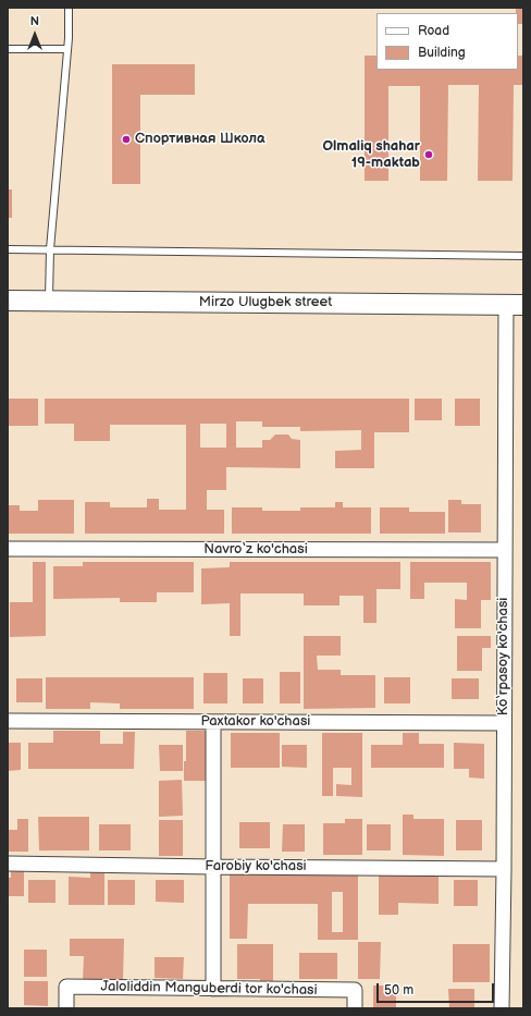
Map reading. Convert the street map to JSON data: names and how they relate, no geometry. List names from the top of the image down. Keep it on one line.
{"streets":{"main road":["Mirzo Ulugbek street"],"street":["Navro‘z ko'chasi","Ko‘rpasoy ko'chasi","Paxtakor ko'chasi","Farobiy ko'chasi","Jaloliddin Manguberdi tor ko'chasi"]},"crossings":[["Mirzo Ulugbek street","Ko‘rpasoy ko'chasi"],["Navro‘z ko'chasi","Ko‘rpasoy ko'chasi"],["Ko‘rpasoy ko'chasi","Paxtakor ko'chasi"],["Ko‘rpasoy ko'chasi","Farobiy ko'chasi"]],"places":["Спортивная Школа","Olmaliq shahar 19-maktab"],"legend":["Road","Building"],"scale_bar":"50 m","north":"top"}
